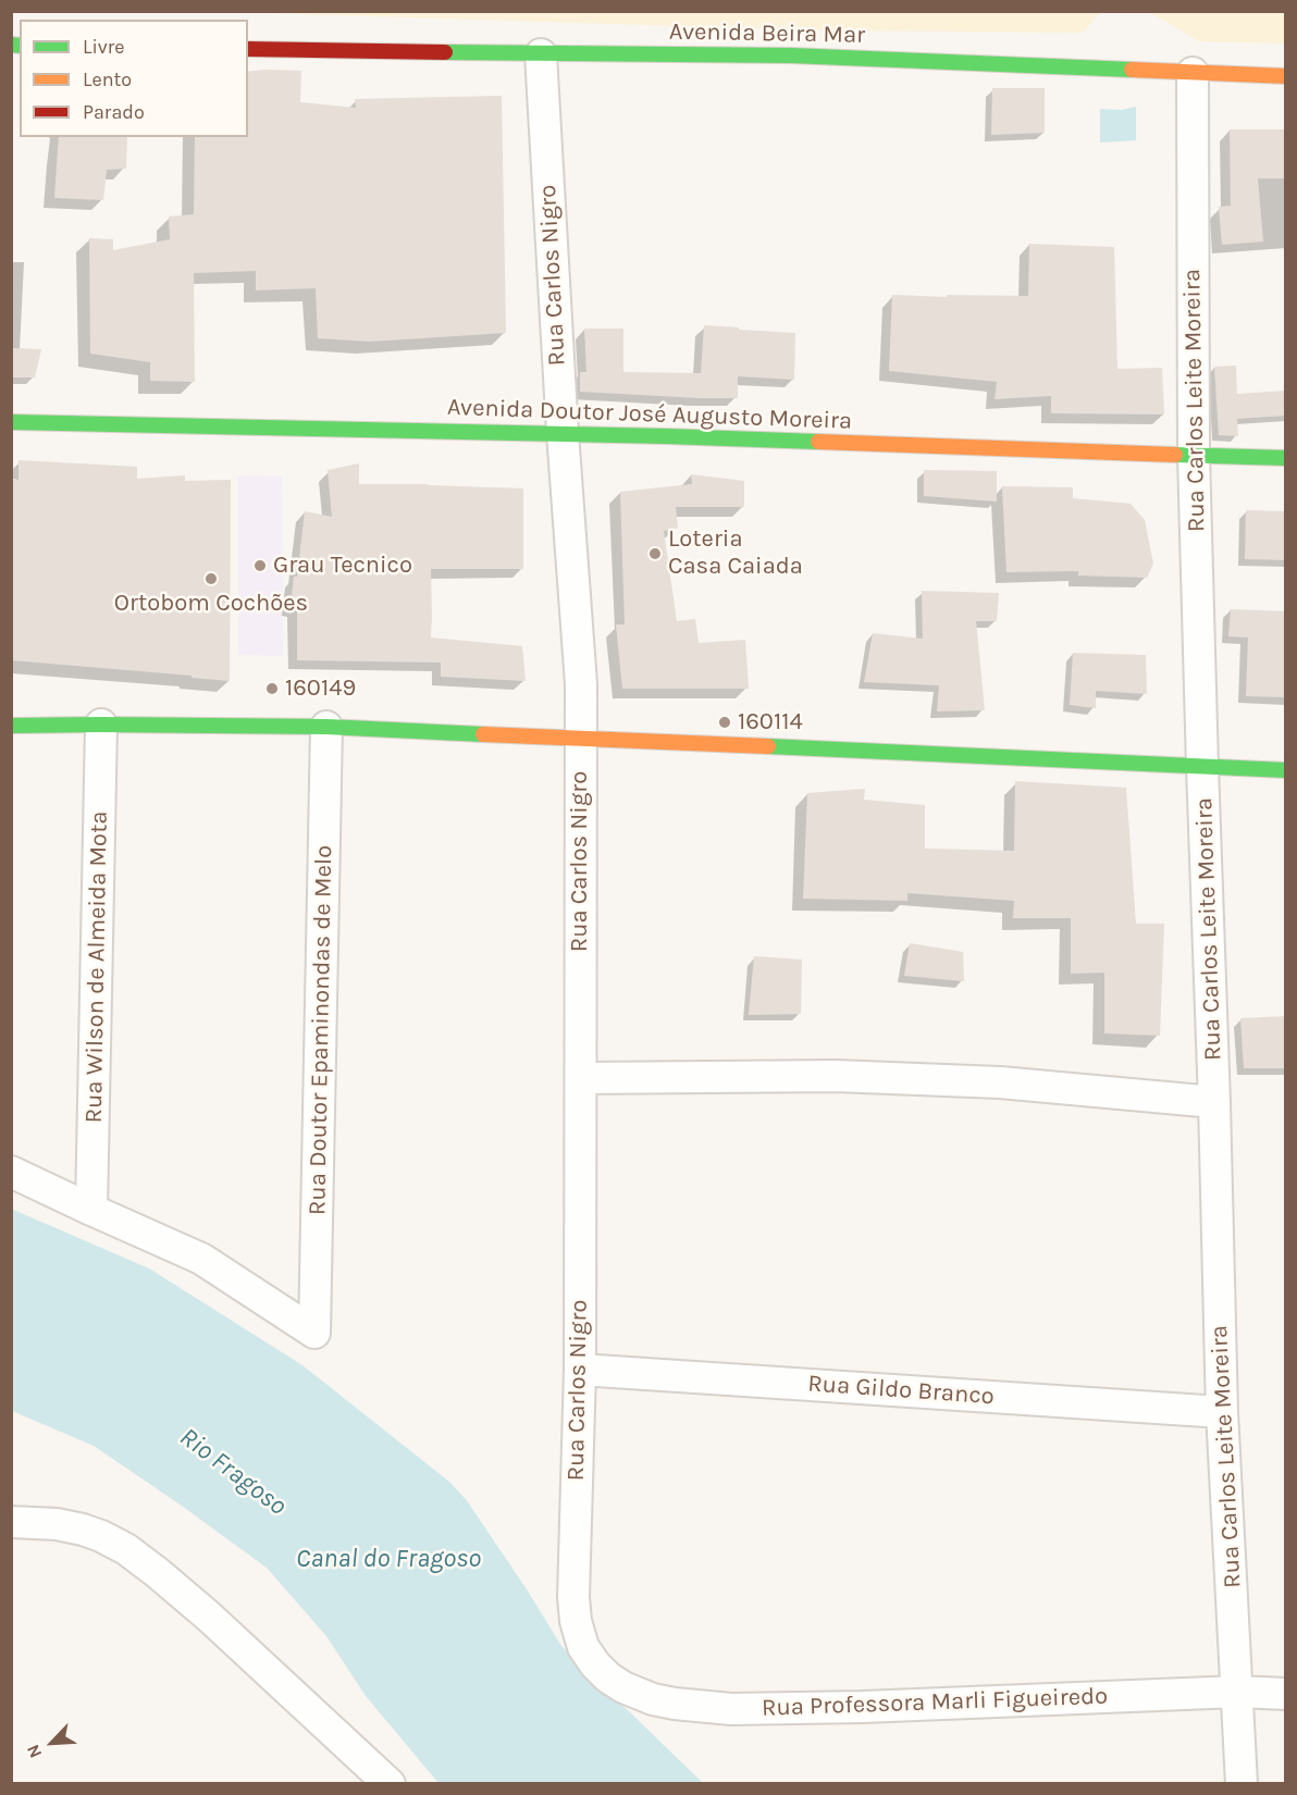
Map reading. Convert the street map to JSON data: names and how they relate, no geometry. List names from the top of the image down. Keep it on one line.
{"streets":{"main road":["Avenida Beira Mar","Avenida Doutor José Augusto Moreira"],"street":["Rua Carlos Nigro","Rua Carlos Leite Moreira","Rua Wilson de Almeida Mota","Rua Doutor Epaminondas de Melo","Rua Gildo Branco","Rua Professora Marli Figueiredo"]},"crossings":[["Avenida Beira Mar","Rua Carlos Nigro"],["Avenida Beira Mar","Rua Carlos Leite Moreira"],["Rua Carlos Nigro","Avenida Doutor José Augusto Moreira"],["Rua Carlos Nigro","Rua Gildo Branco"],["Rua Carlos Nigro","Rua Professora Marli Figueiredo"],["Rua Carlos Leite Moreira","Avenida Doutor José Augusto Moreira"],["Rua Carlos Leite Moreira","Rua Gildo Branco"],["Rua Carlos Leite Moreira","Rua Professora Marli Figueiredo"],["Rua Wilson de Almeida Mota","Rua Doutor Epaminondas de Melo"]],"water":["Rio Fragoso","Canal do Fragoso"],"places":["Loteria Casa Caiada","Grau Tecnico","Ortobom Cochões","160149","160114"],"legend":["Livre","Lento","Parado"],"north":"bottom left"}
